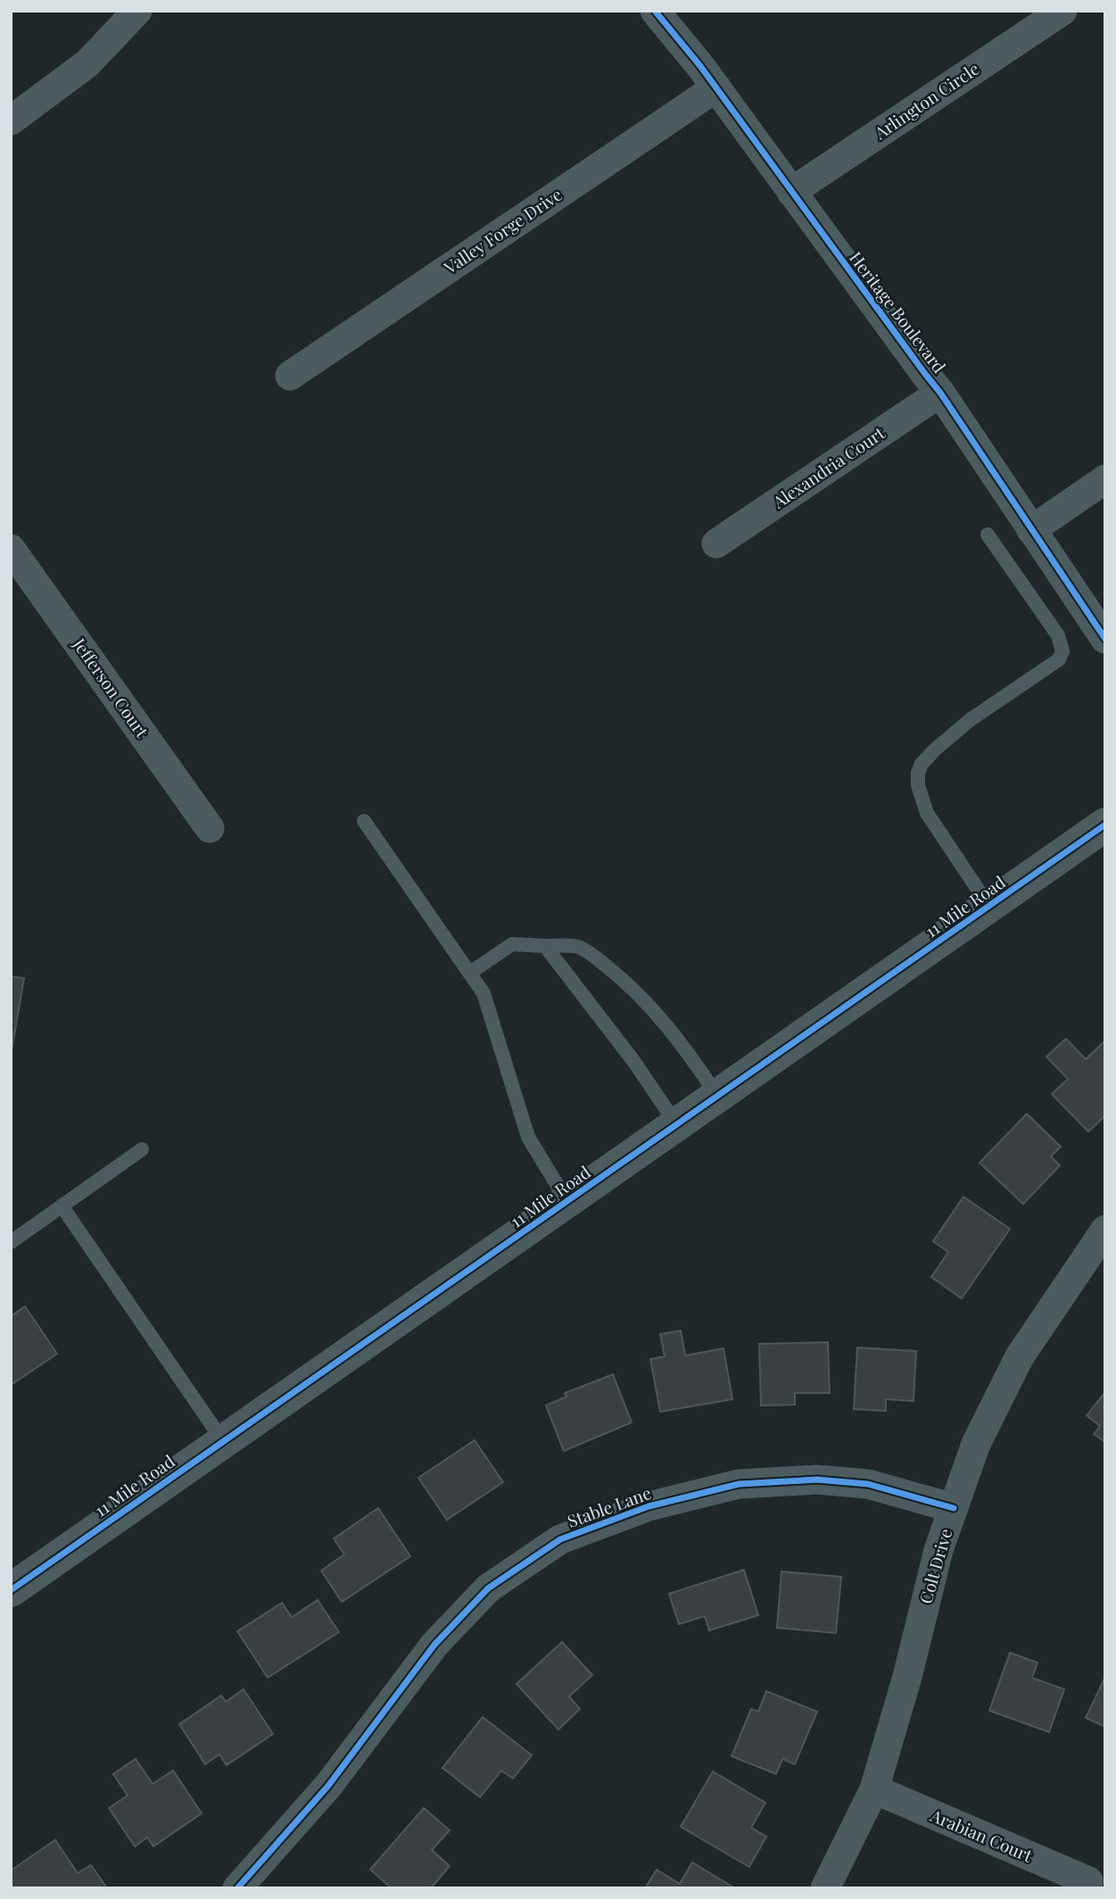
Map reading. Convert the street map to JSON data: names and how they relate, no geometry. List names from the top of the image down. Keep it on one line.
{"streets":{"street":["Arlington Circle","Valley Forge Drive","Heritage Boulevard","Alexandria Court","Jefferson Court","11 Mile Road","Stable Lane","Colt Drive","Arabian Court"]},"crossings":[["Arlington Circle","Heritage Boulevard"],["Valley Forge Drive","Heritage Boulevard"],["Heritage Boulevard","Alexandria Court"],["Stable Lane","Colt Drive"],["Colt Drive","Arabian Court"]]}
